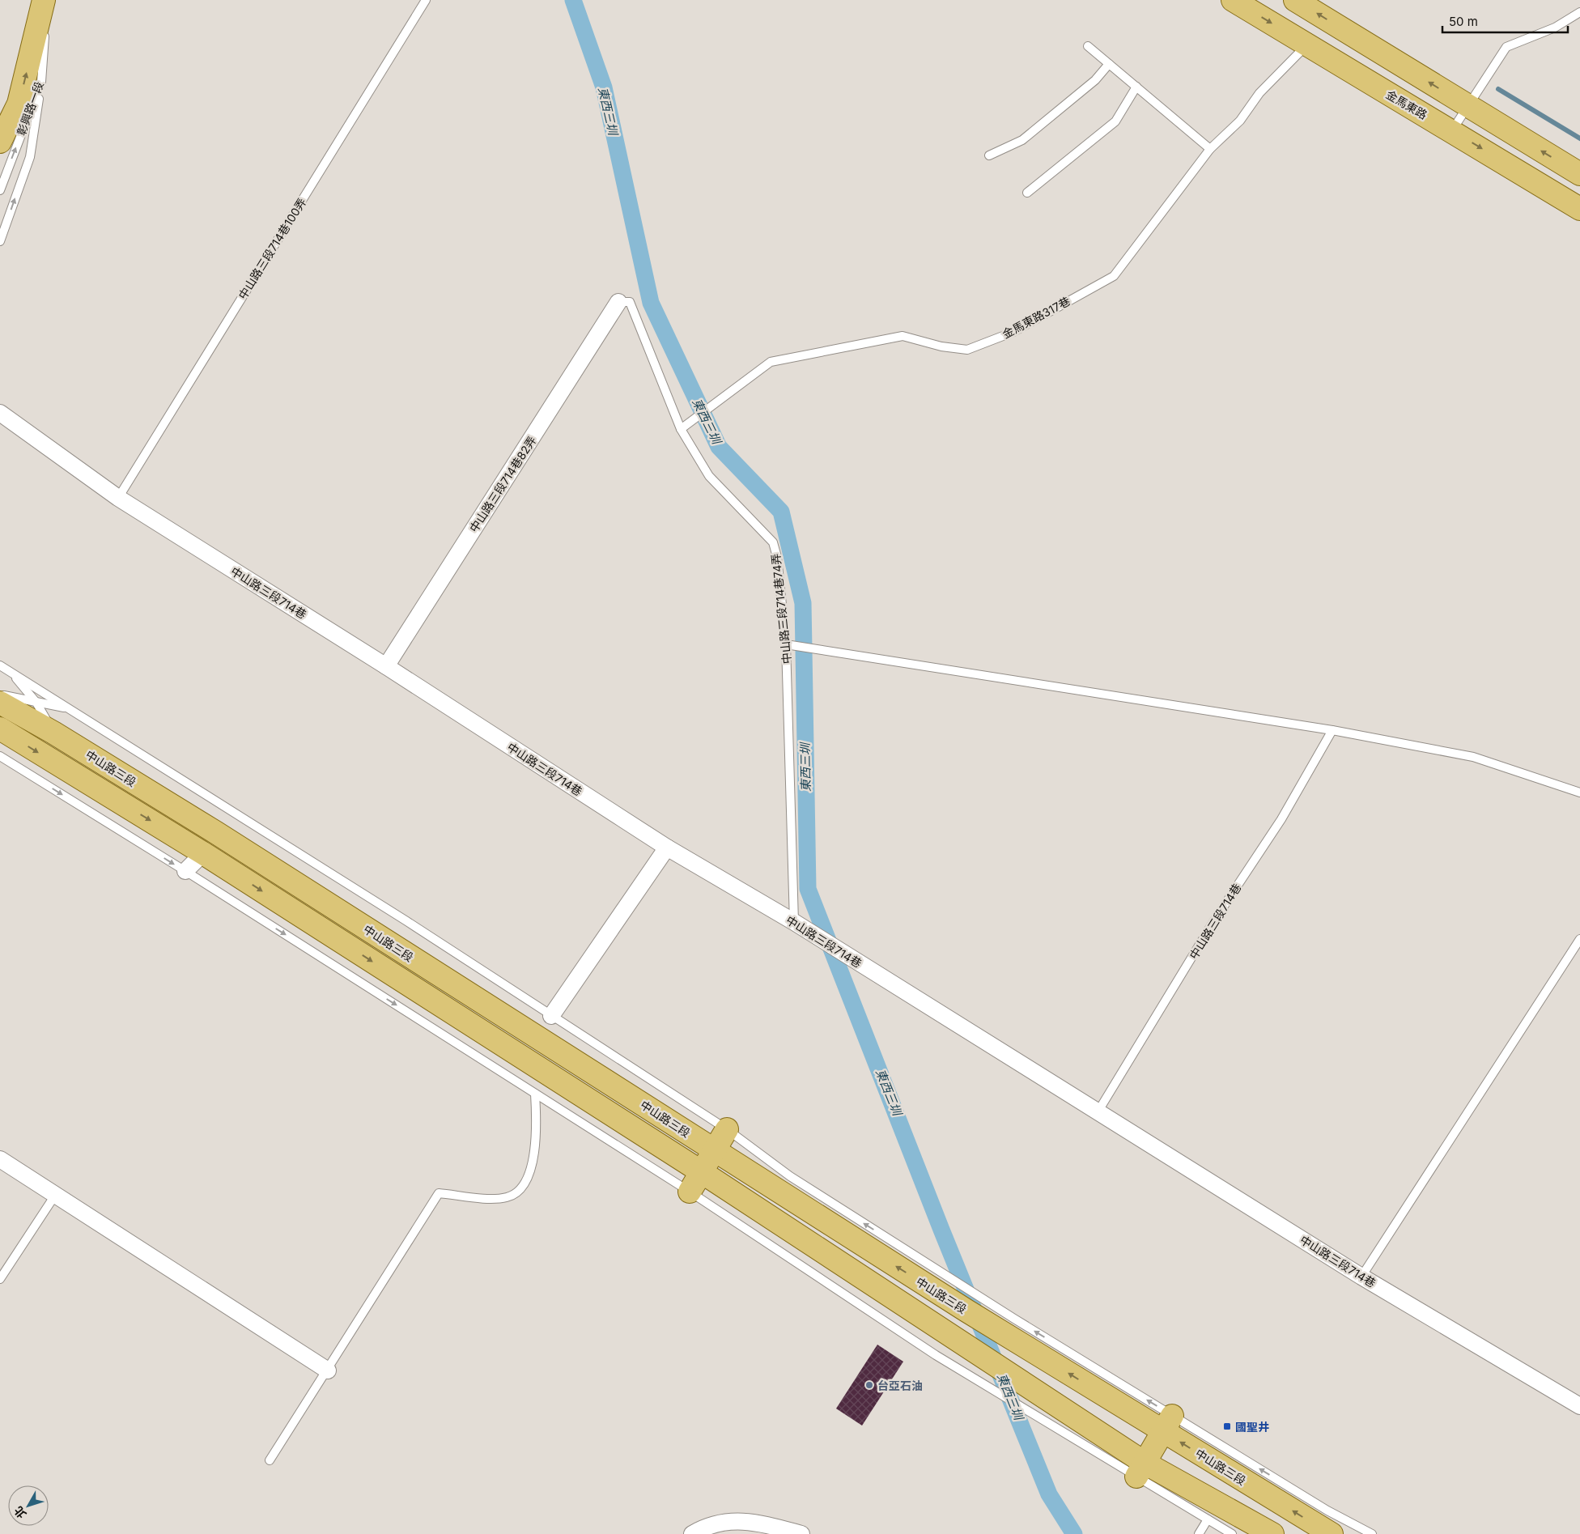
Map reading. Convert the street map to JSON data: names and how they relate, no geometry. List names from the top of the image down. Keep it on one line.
{"streets":{"main road":["金馬東路","彰興路一段","中山路三段"],"street":["中山路三段714巷82弄","中山路三段714巷"],"lane":["中山路三段714巷100弄","金馬東路317巷","中山路三段714巷74弄"]},"crossings":[["金馬東路","金馬東路317巷"],["中山路三段714巷100弄","中山路三段714巷"],["金馬東路317巷","中山路三段714巷74弄"],["中山路三段714巷82弄","中山路三段714巷"],["中山路三段714巷82弄","中山路三段714巷74弄"],["中山路三段714巷","中山路三段714巷74弄"]],"water":["東西三圳"],"places":{"other":["台亞石油"],"transit":["國聖井"]},"scale_bar":"50 m","north":"bottom left"}
